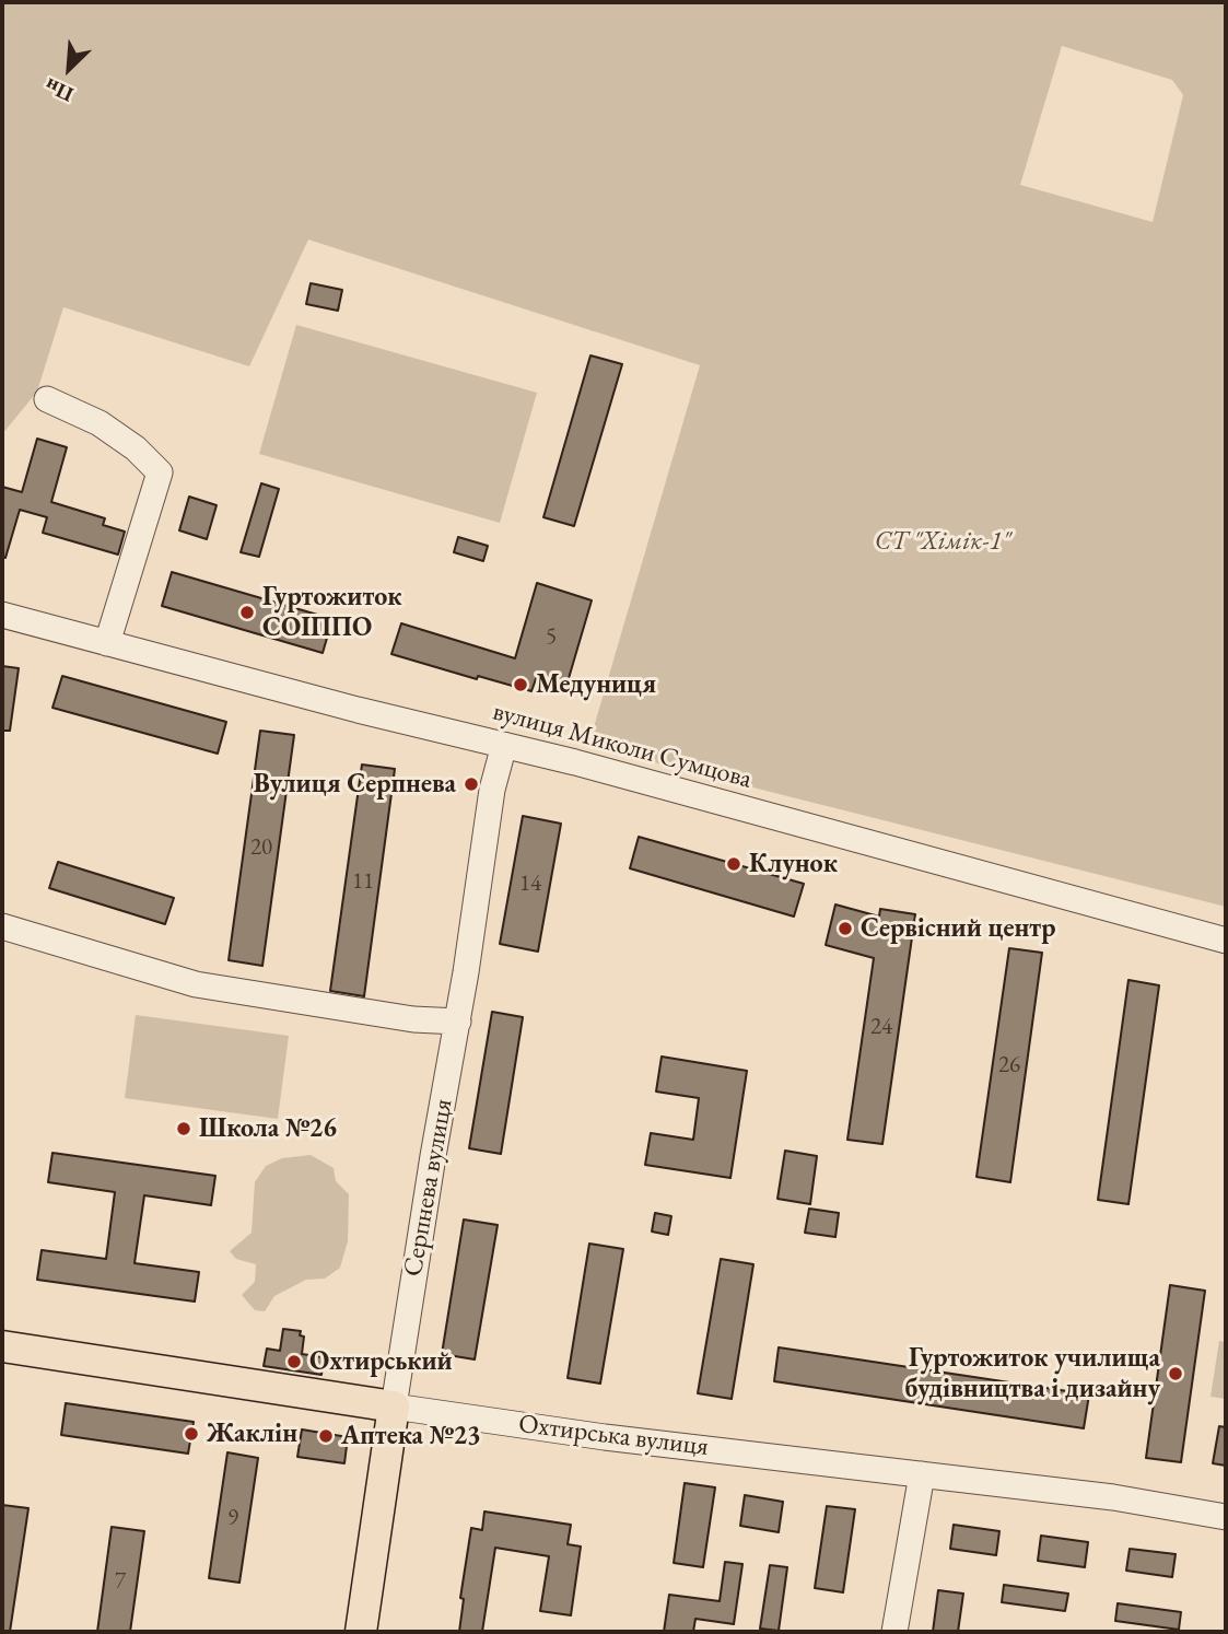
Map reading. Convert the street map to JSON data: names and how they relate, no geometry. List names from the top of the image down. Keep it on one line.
{"streets":{"main road":["Серпнева вулиця","Охтирська вулиця"],"street":["вулиця Миколи Сумцова"]},"crossings":[["вулиця Миколи Сумцова","Серпнева вулиця"],["Серпнева вулиця","Охтирська вулиця"]],"parks":["СТ \"Хімік-1\""],"places":["Гуртожиток СОІППО","Медуниця","Вулиця Серпнева","Клунок","Сервісний центр","Школа №26","Охтирський","Гуртожиток училища будівництва і дизайну","Жаклін","Аптека №23"],"house_numbers":["5","20","11","14","24","26","9","7"],"north":"bottom left"}
